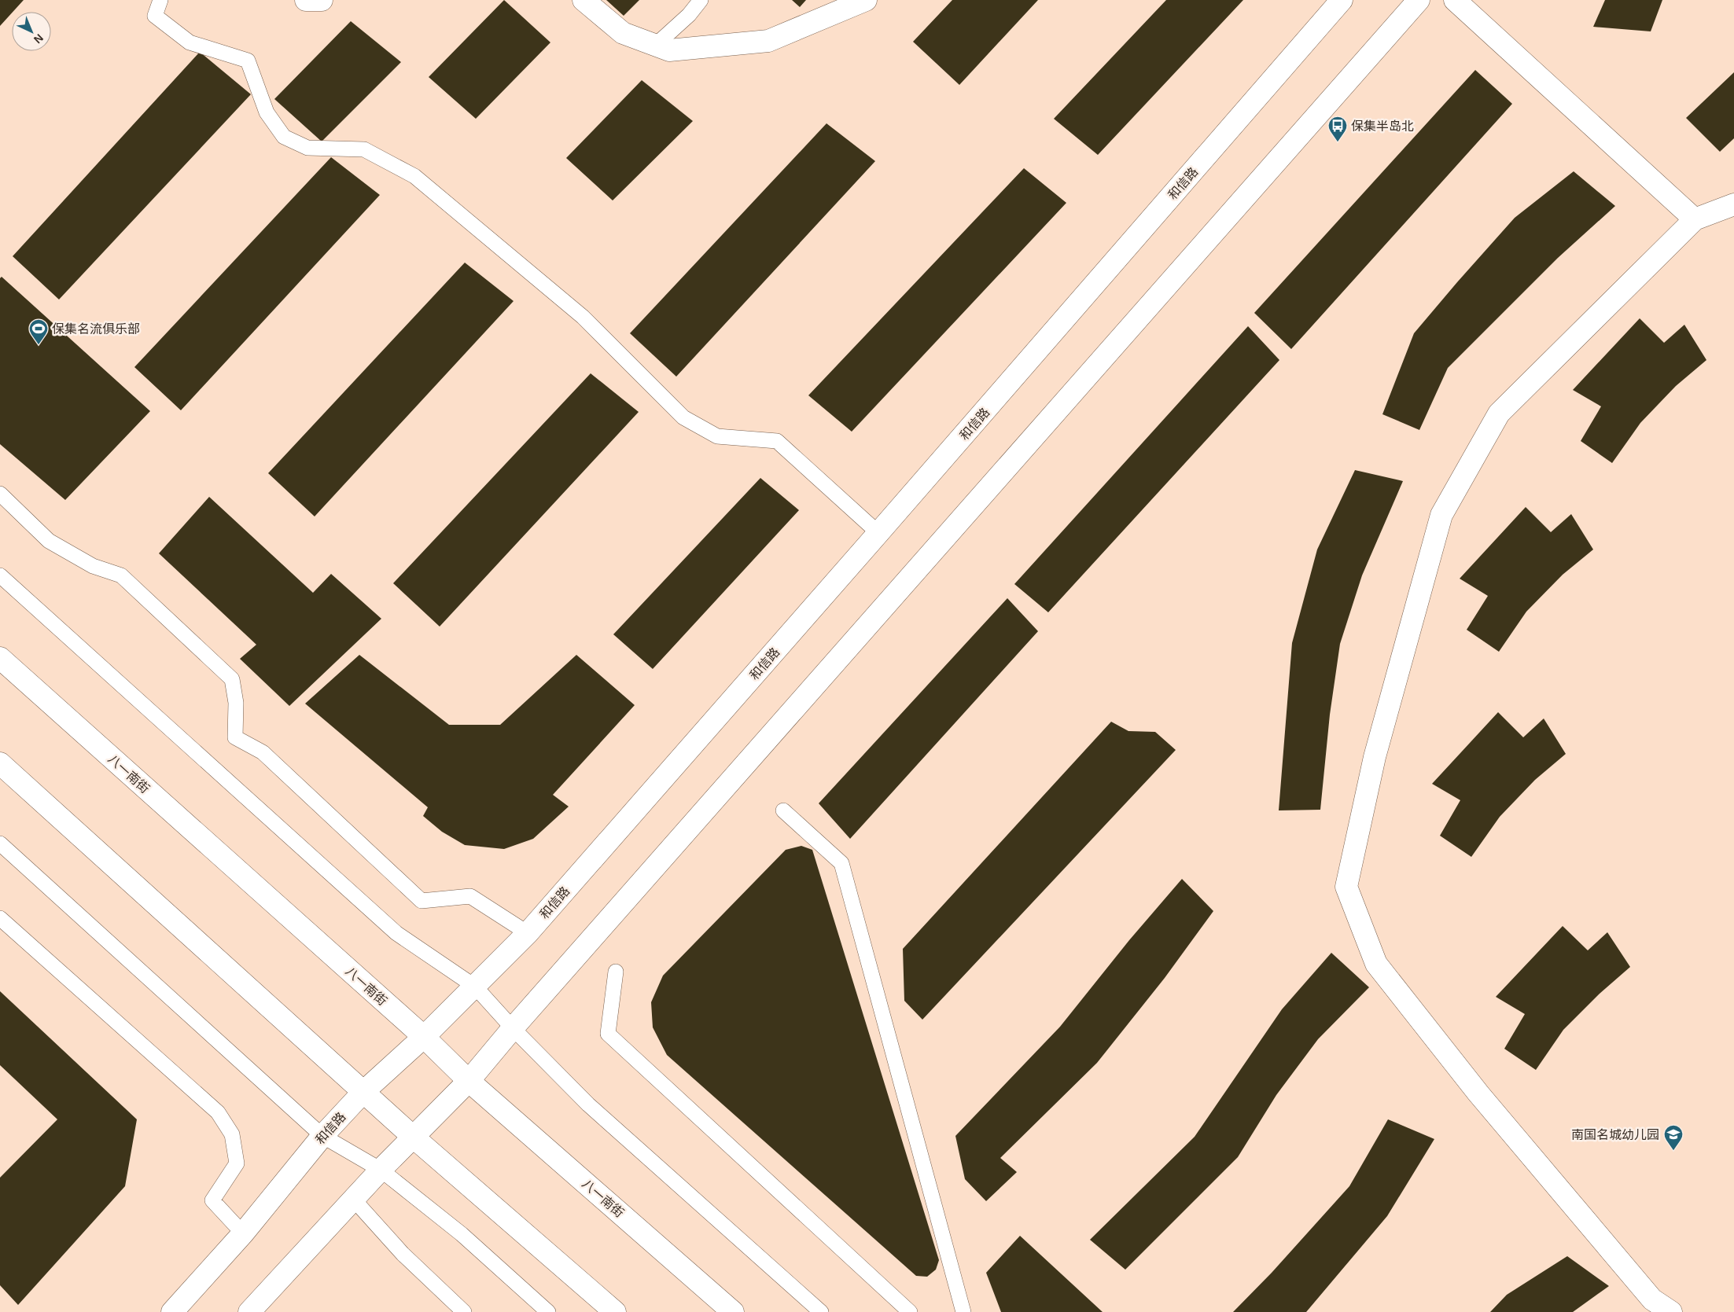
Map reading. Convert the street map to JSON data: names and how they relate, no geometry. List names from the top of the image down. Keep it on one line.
{"streets":{"street":["和信路","八一南街"]},"crossings":[["和信路","八一南街"]],"places":{"bus stop":["保集半岛北"],"sports":["保集名流俱乐部"],"school or university":["南国名城幼儿园"]},"north":"bottom right"}
